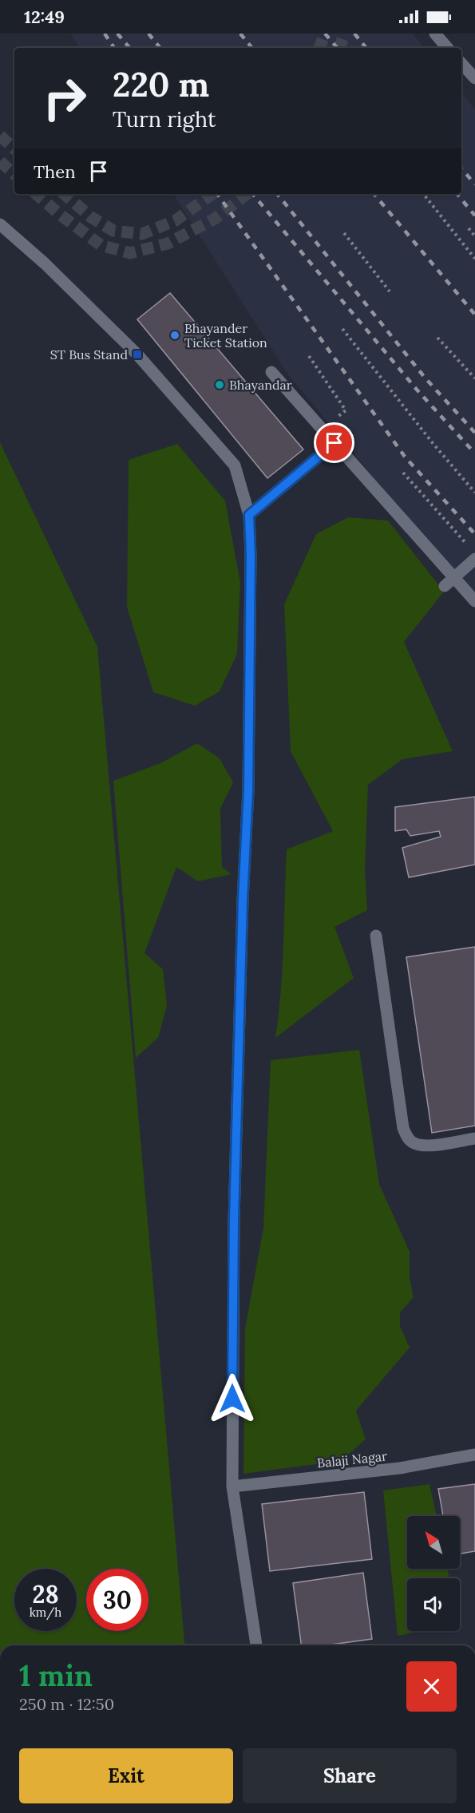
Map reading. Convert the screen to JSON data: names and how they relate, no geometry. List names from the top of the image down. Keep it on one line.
{"streets":{"street":["Balaji Nagar"]},"places":{"other":["Bhayander Ticket Station","Bhayandar"],"transit":["ST Bus Stand"]},"north":"top left","page":{"status":"12:49","turn":["220 m","Turn right"],"then":"Then","speed":"28 km/h","limit":"30","heading":["1 min","250 m · 12:50"],"buttons":["Exit","Share"]}}
